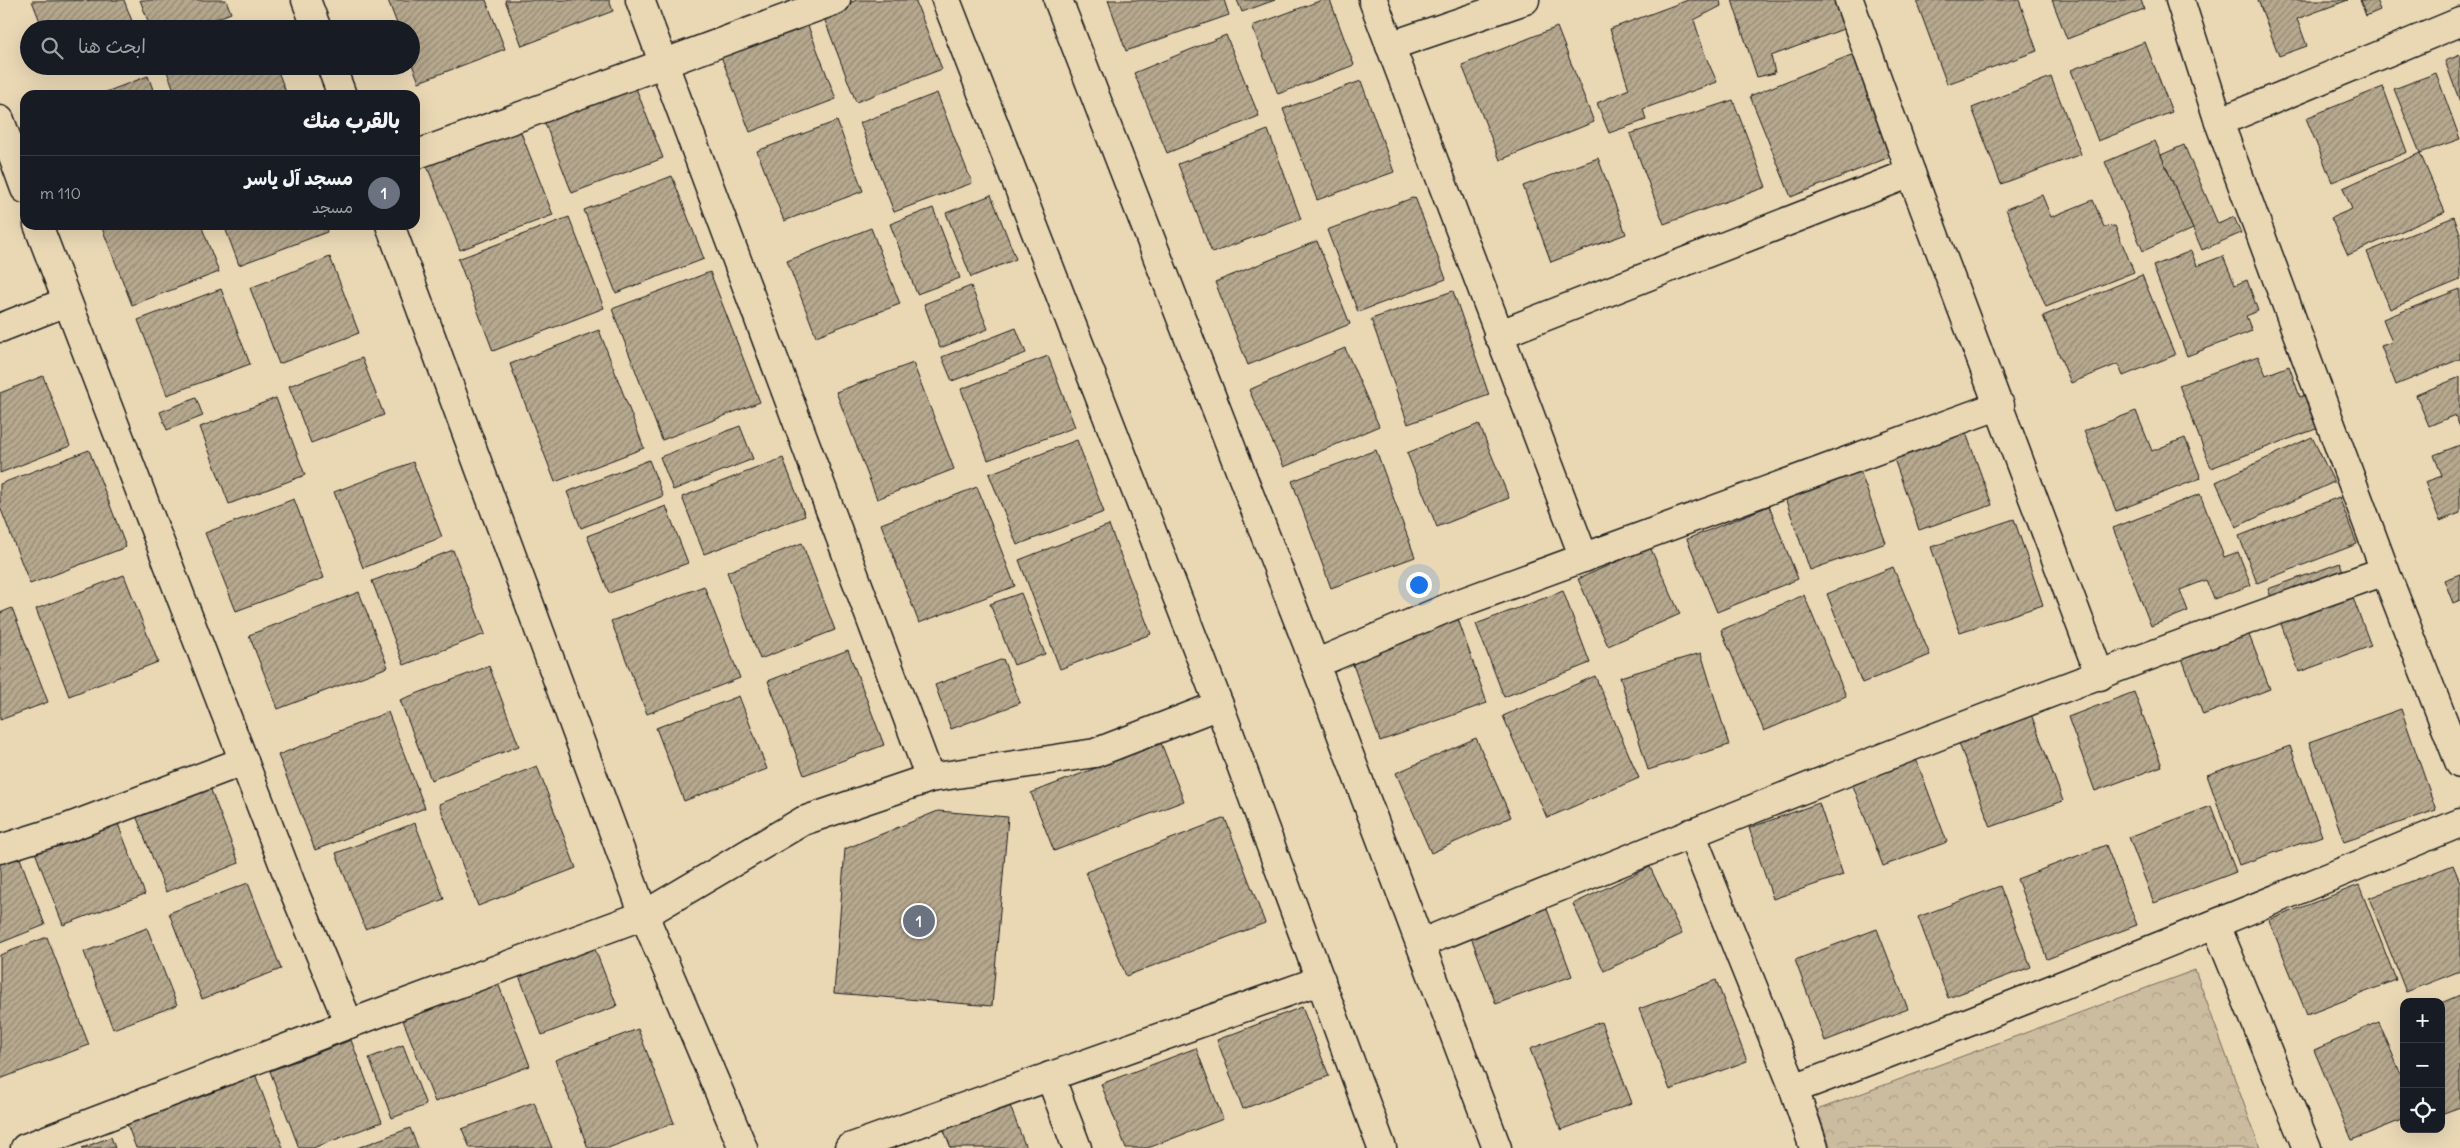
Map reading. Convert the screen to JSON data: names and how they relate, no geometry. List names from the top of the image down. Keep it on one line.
{"page":{"search":"ابحث هنا","heading":"بالقرب منك","list":[{"mark":"1","name":"مسجد آل ياسر","note":"مسجد","value":"110 m"}],"pins":"1","map_buttons":["+","−"]}}
